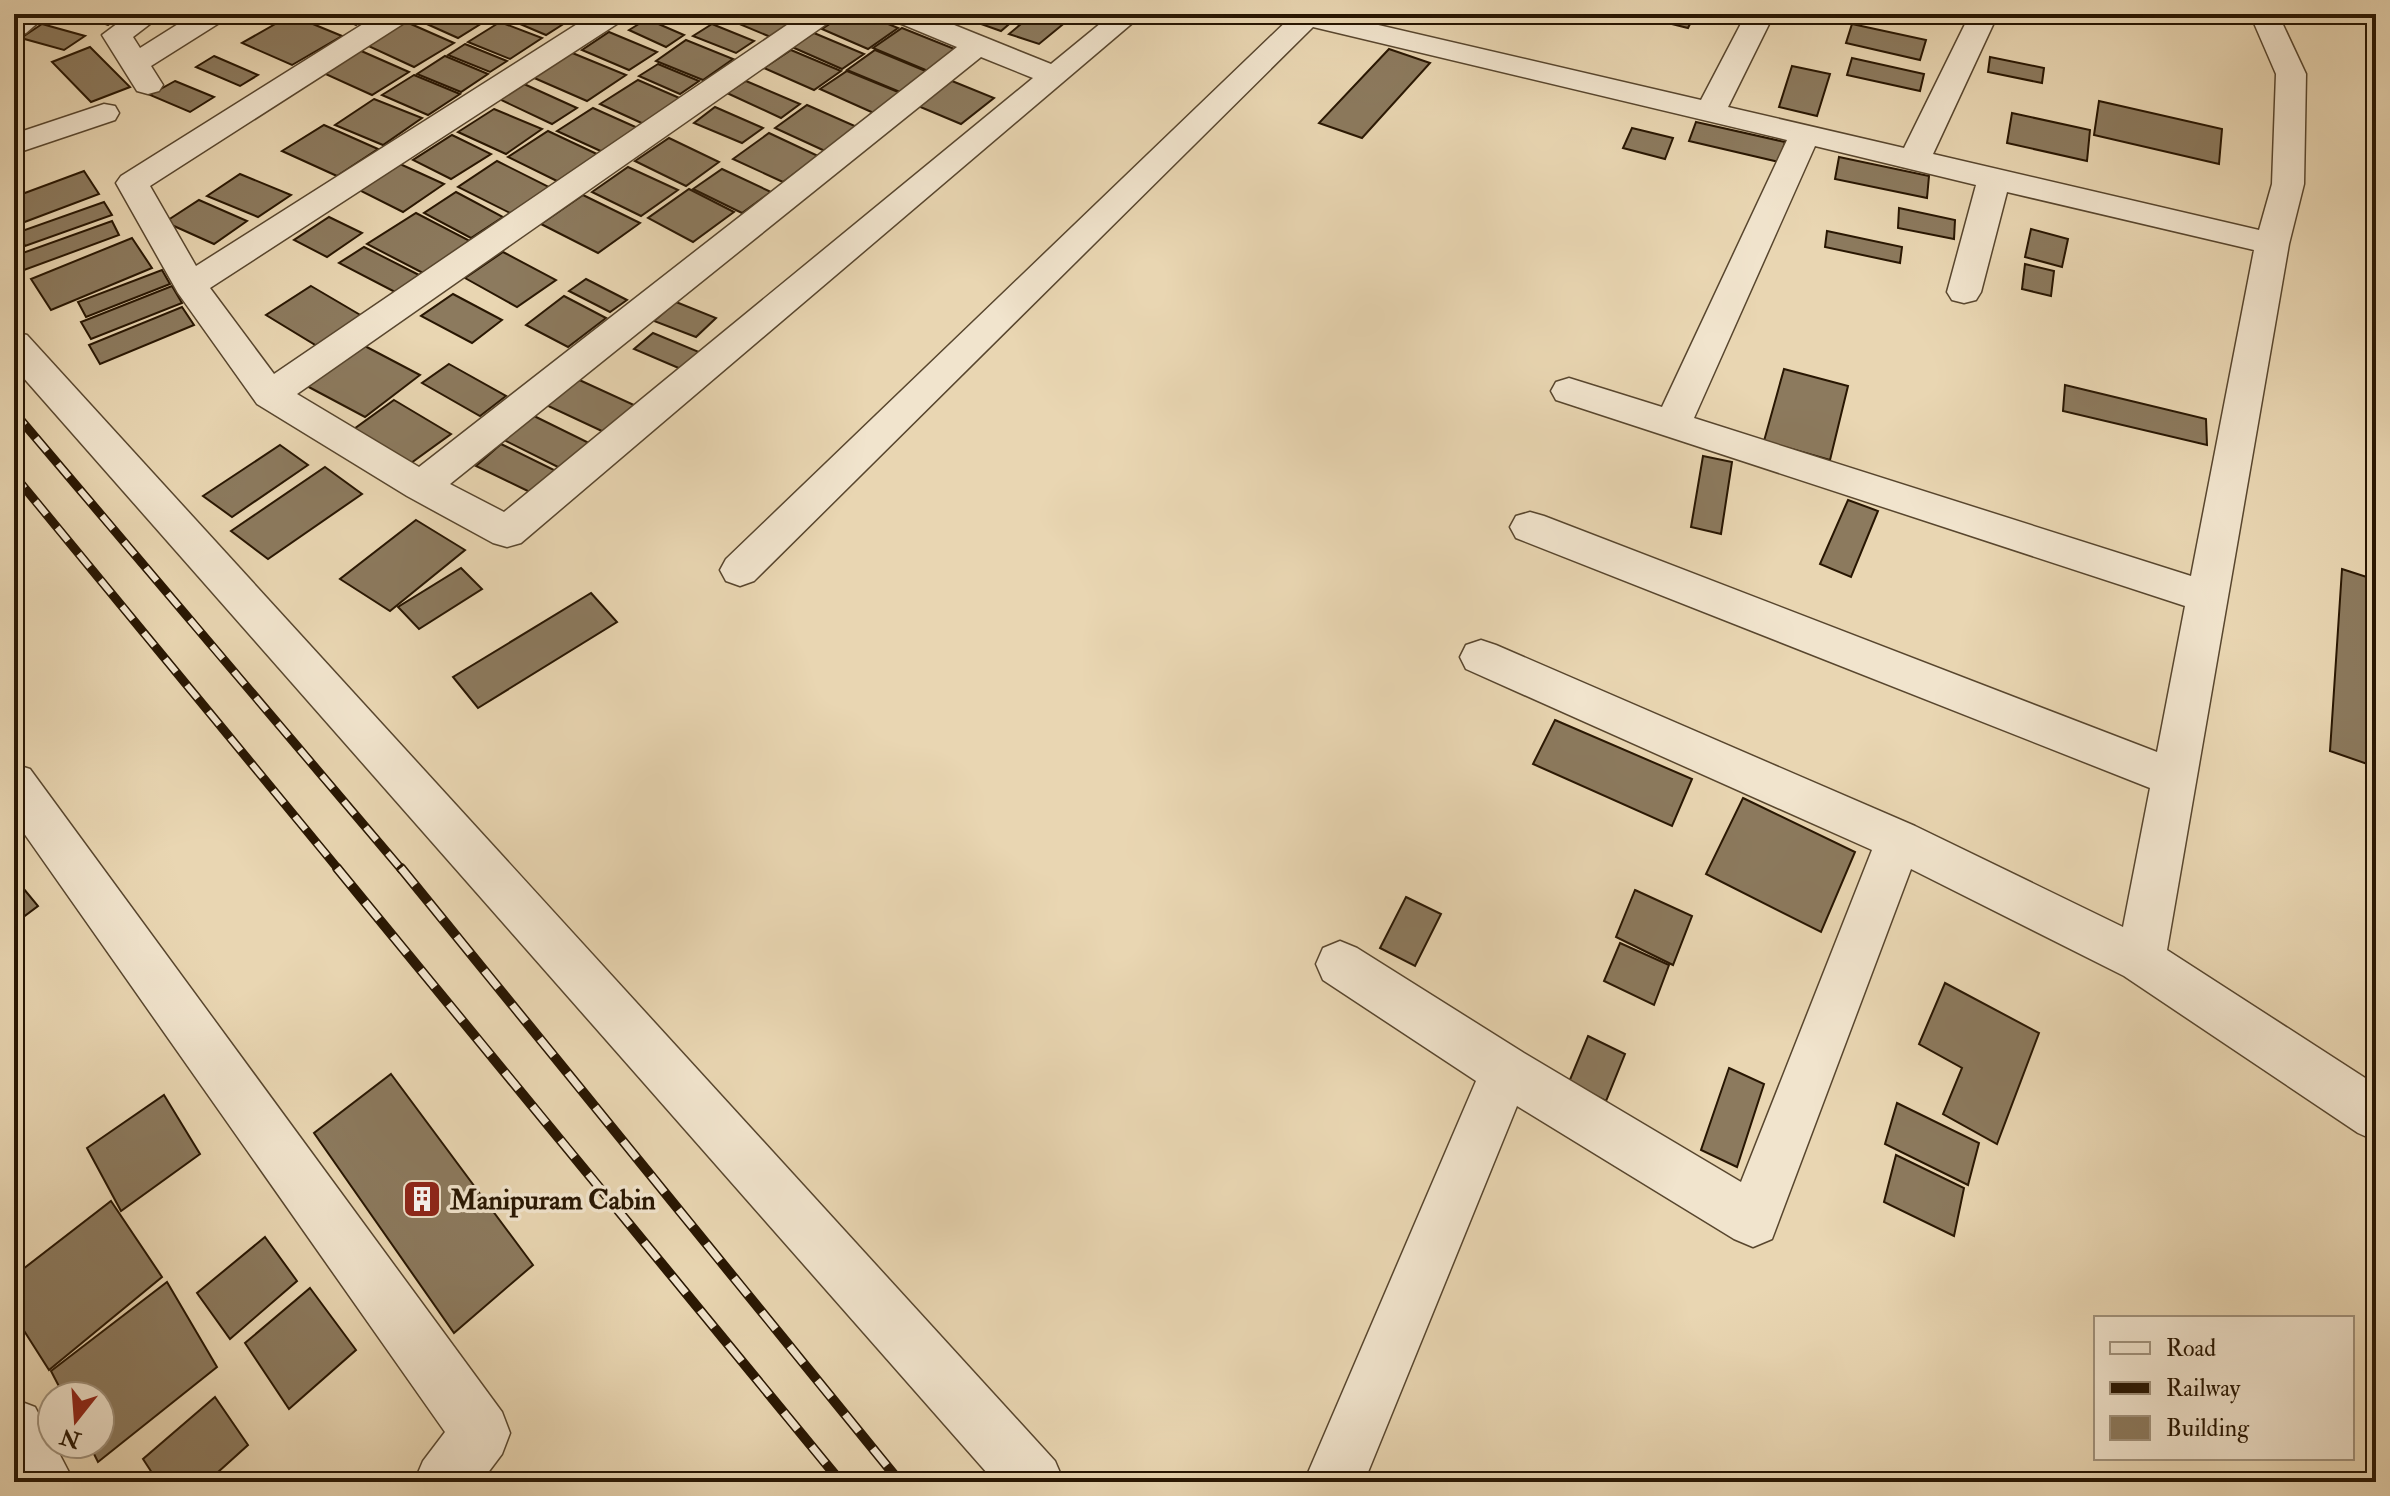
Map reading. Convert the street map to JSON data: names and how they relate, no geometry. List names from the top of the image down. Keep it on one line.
{"places":{"building":["Manipuram Cabin"]},"legend":["Road","Railway","Building"],"north":"bottom"}
